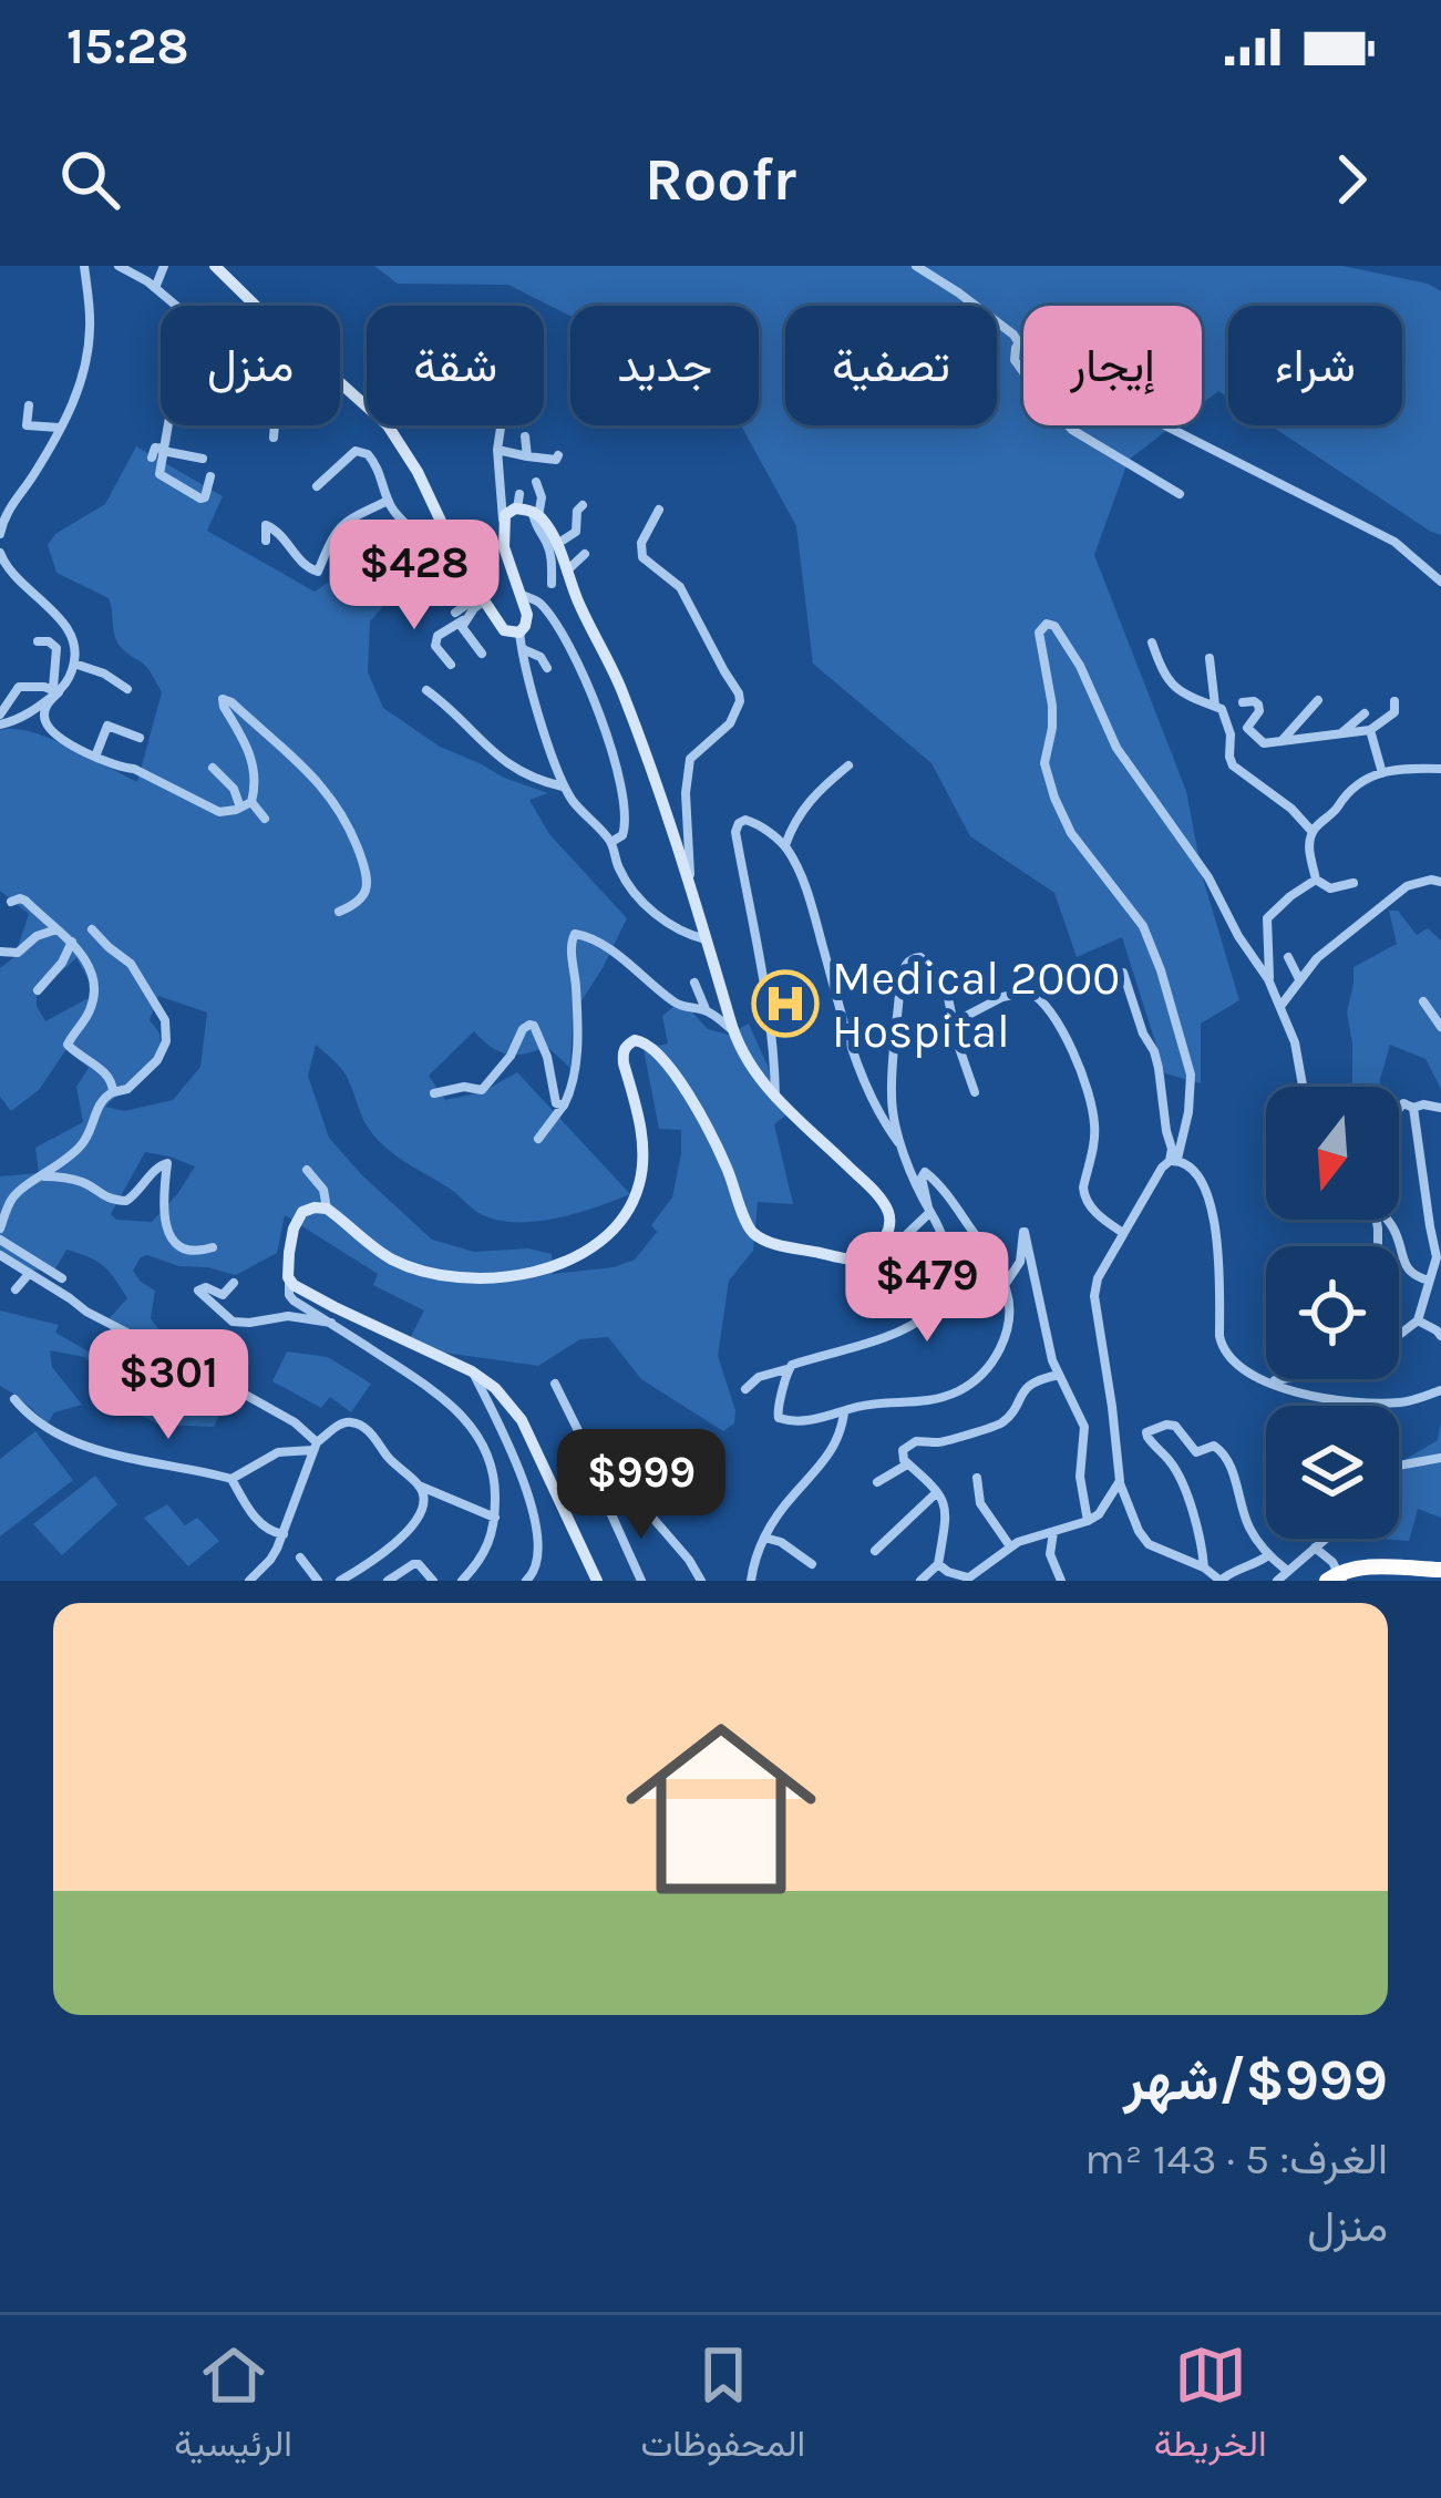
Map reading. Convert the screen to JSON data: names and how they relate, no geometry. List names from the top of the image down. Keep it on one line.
{"places":{"hospital":["Medical 2000 Hospital"]},"north":"bottom","page":{"status":"15:28","header":"Roofr","chip":["شراء","إيجار","تصفية","جديد","شقة","منزل"],"price":["$428","$479","$301","$999"],"list":[{"name":"$999/شهر","note":"الغرف: 5 · 143 m² · منزل"}],"tabs":["الخريطة","المحفوظات","الرئيسية"]}}
